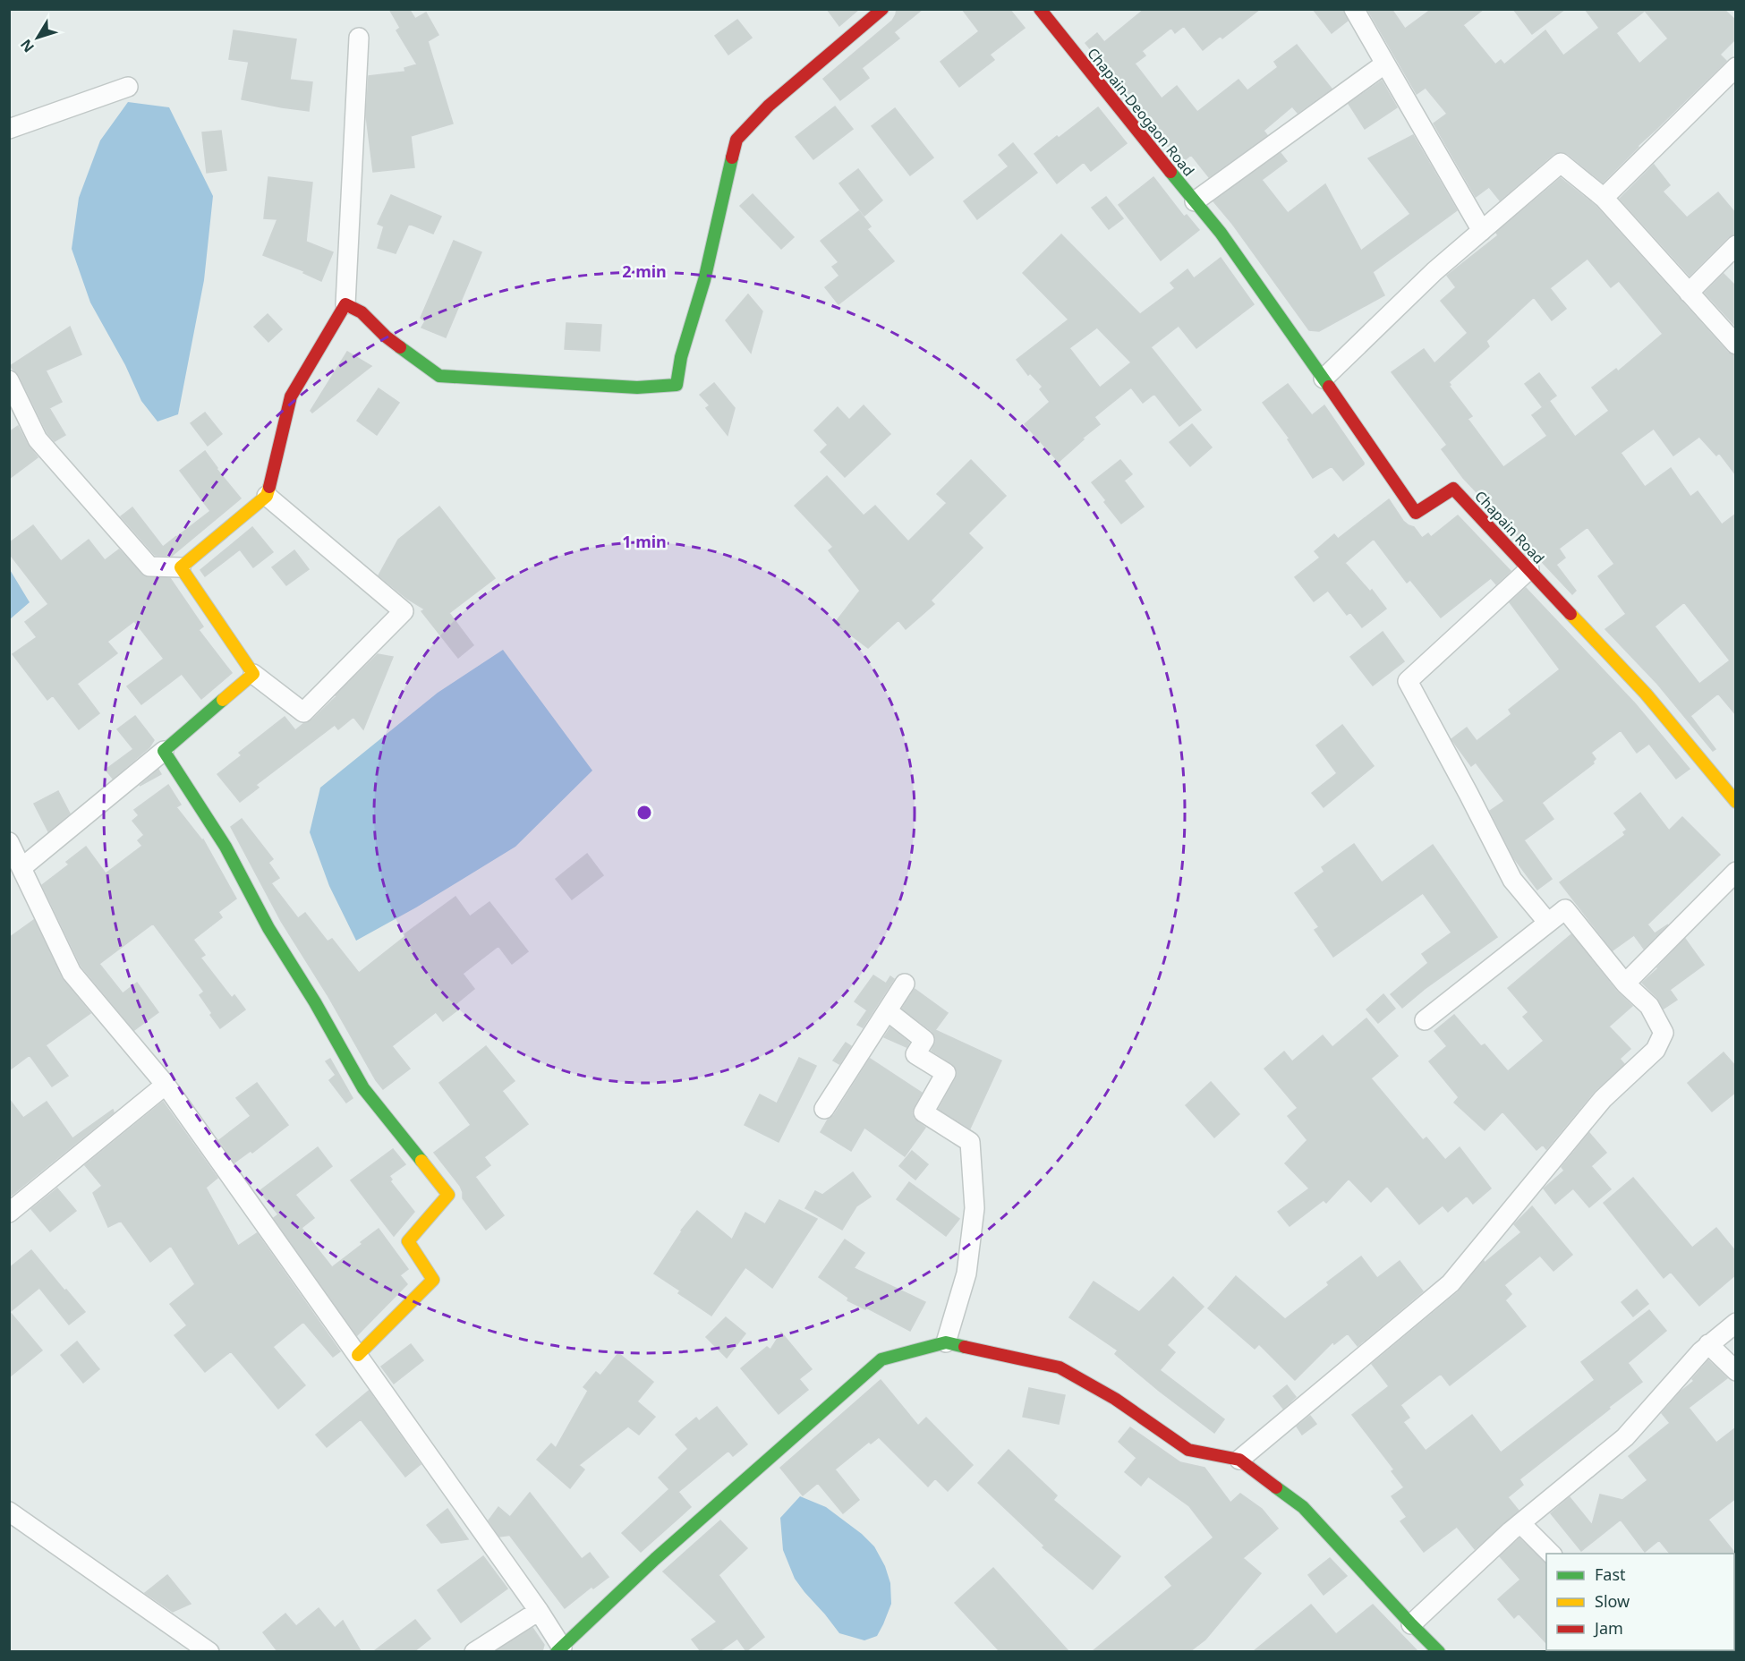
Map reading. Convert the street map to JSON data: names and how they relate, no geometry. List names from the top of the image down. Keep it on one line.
{"streets":{"street":["Chapain-Deogaon Road","Chapain Road"]},"crossings":[["Chapain-Deogaon Road","Chapain Road"]],"legend":["Fast","Slow","Jam"],"north":"bottom left","rings":["2 min","1 min"]}
